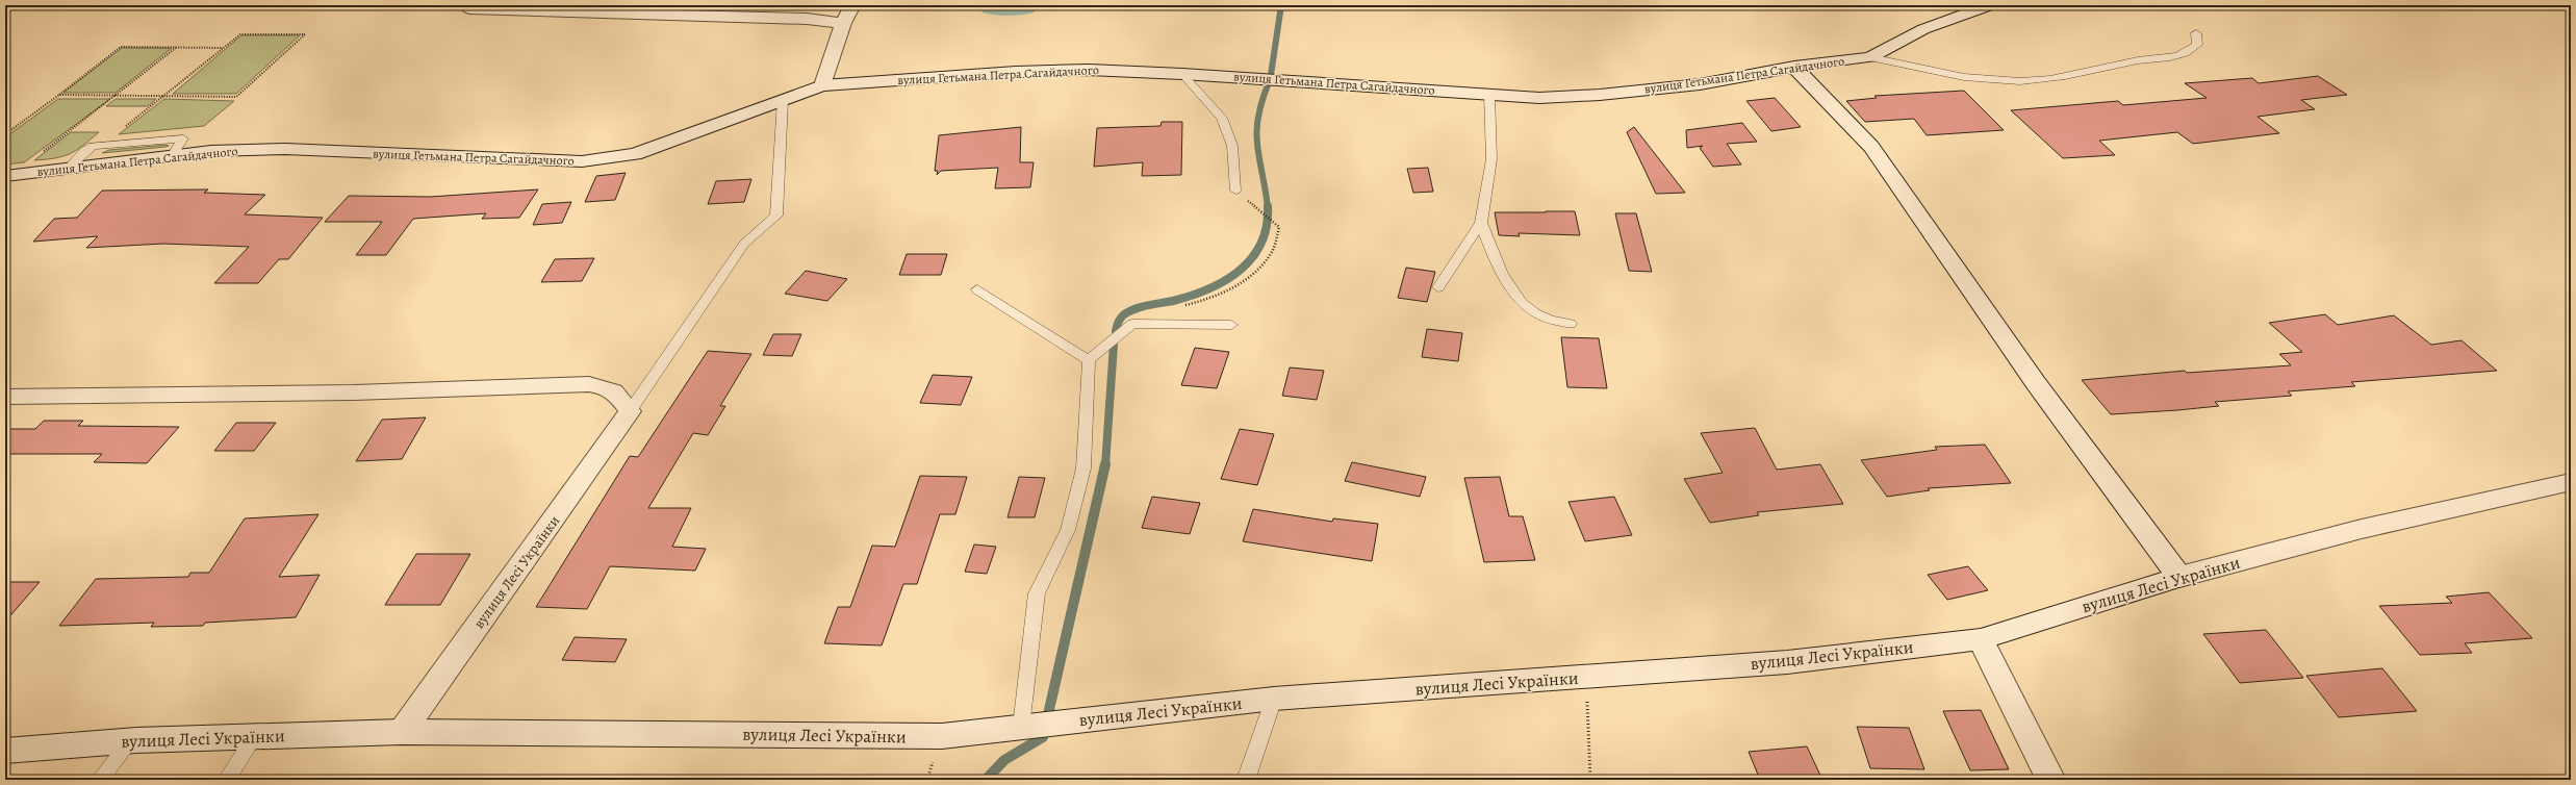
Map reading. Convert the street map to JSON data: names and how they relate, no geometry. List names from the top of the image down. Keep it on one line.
{"streets":{"street":["вулиця Гетьмана Петра Сагайдачного","вулиця Лесі Українки"]}}
